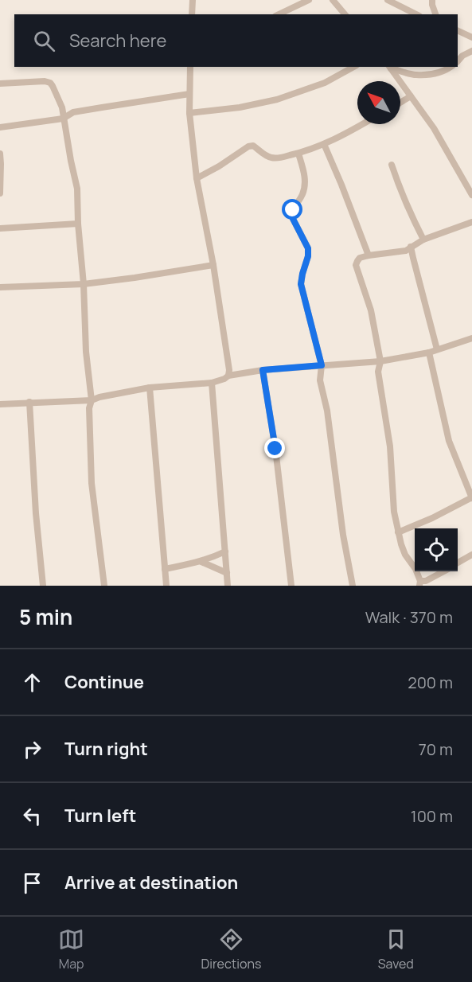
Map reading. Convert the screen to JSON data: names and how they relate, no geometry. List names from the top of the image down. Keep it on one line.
{"north":"top left","page":{"search":"Search here","heading":["5 min","Walk · 370 m"],"list":[["Continue","200 m"],["Turn right","70 m"],["Turn left","100 m"],"Arrive at destination"],"nav":["Map","Directions","Saved"]}}
